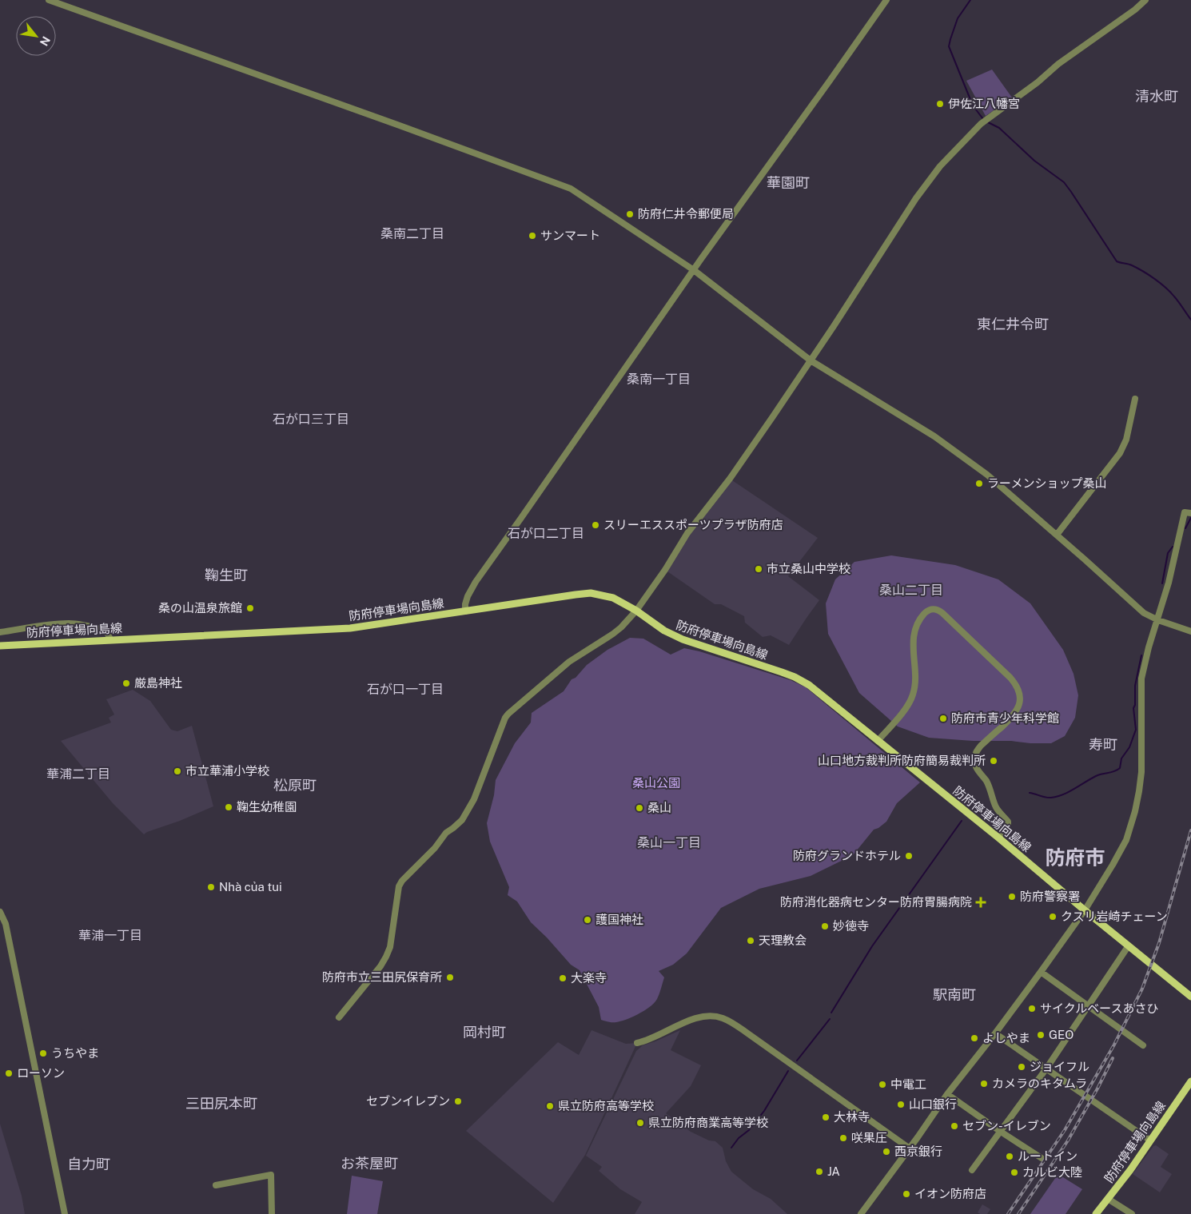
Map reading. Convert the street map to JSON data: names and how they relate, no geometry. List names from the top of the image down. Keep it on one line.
{"streets":{"main road":["防府停車場向島線"]},"districts":["清水町","華園町","桑南二丁目","東仁井令町","桑南一丁目","石が口三丁目","石が口二丁目","鞠生町","桑山二丁目","石が口一丁目","寿町","華浦二丁目","松原町","桑山一丁目","防府市","華浦一丁目","駅南町","岡村町","三田尻本町","お茶屋町","自力町"],"parks":["桑山公園"],"places":{"other":["伊佐江八幡宮","防府仁井令郵便局","サンマート","ラーメンショップ桑山","スリーエススポーツプラザ防府店","市立桑山中学校","桑の山温泉旅館","厳島神社","防府市青少年科学館","山口地方裁判所防府簡易裁判所","市立華浦小学校","鞠生幼稚園","桑山","防府グランドホテル","Nhà của tui","防府警察署","クスリ岩崎チェーン","護国神社","妙徳寺","天理教会","防府市立三田尻保育所","大楽寺","サイクルベースあさひ","GEO","よしやま","うちやま","ジョイフル","ローソン","カメラのキタムラ","中電工","セブンイレブン","山口銀行","県立防府高等学校","大林寺","県立防府商業高等学校","セブン-イレブン","咲果圧","西京銀行","ルートイン","JA","カルビ大陸","イオン防府店"],"health":["防府消化器病センター防府胃腸病院"]},"north":"bottom right"}
